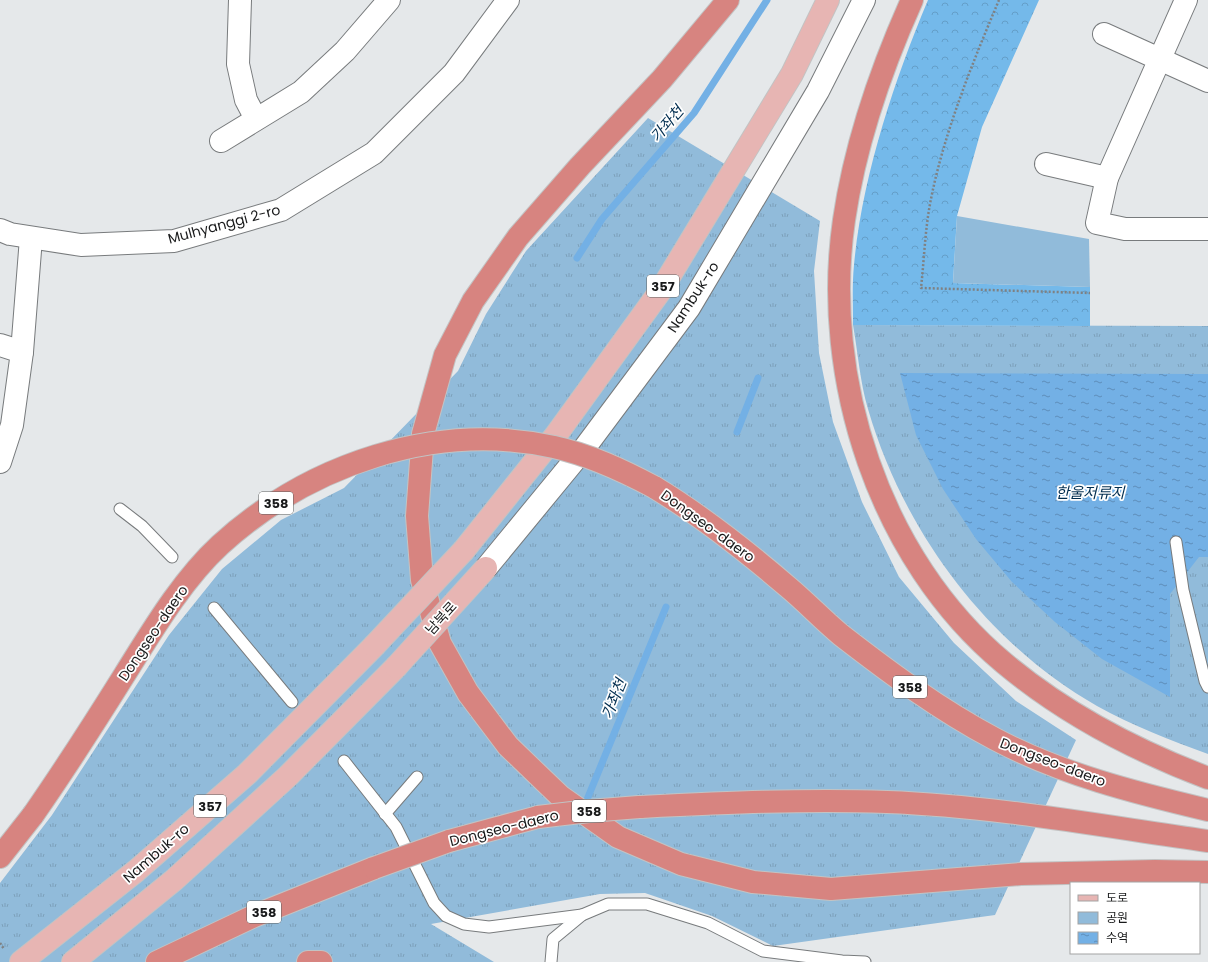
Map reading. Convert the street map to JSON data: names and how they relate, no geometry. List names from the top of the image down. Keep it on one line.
{"streets":{"highway":["358","Dongseo-daero"],"main road":["357","Nambuk-ro","남북로"],"street":["Mulhyanggi 2-ro"]},"crossings":[["Nambuk-ro","남북로"]],"water":["가좌천","한울저류지"],"legend":["도로","공원","수역"]}
